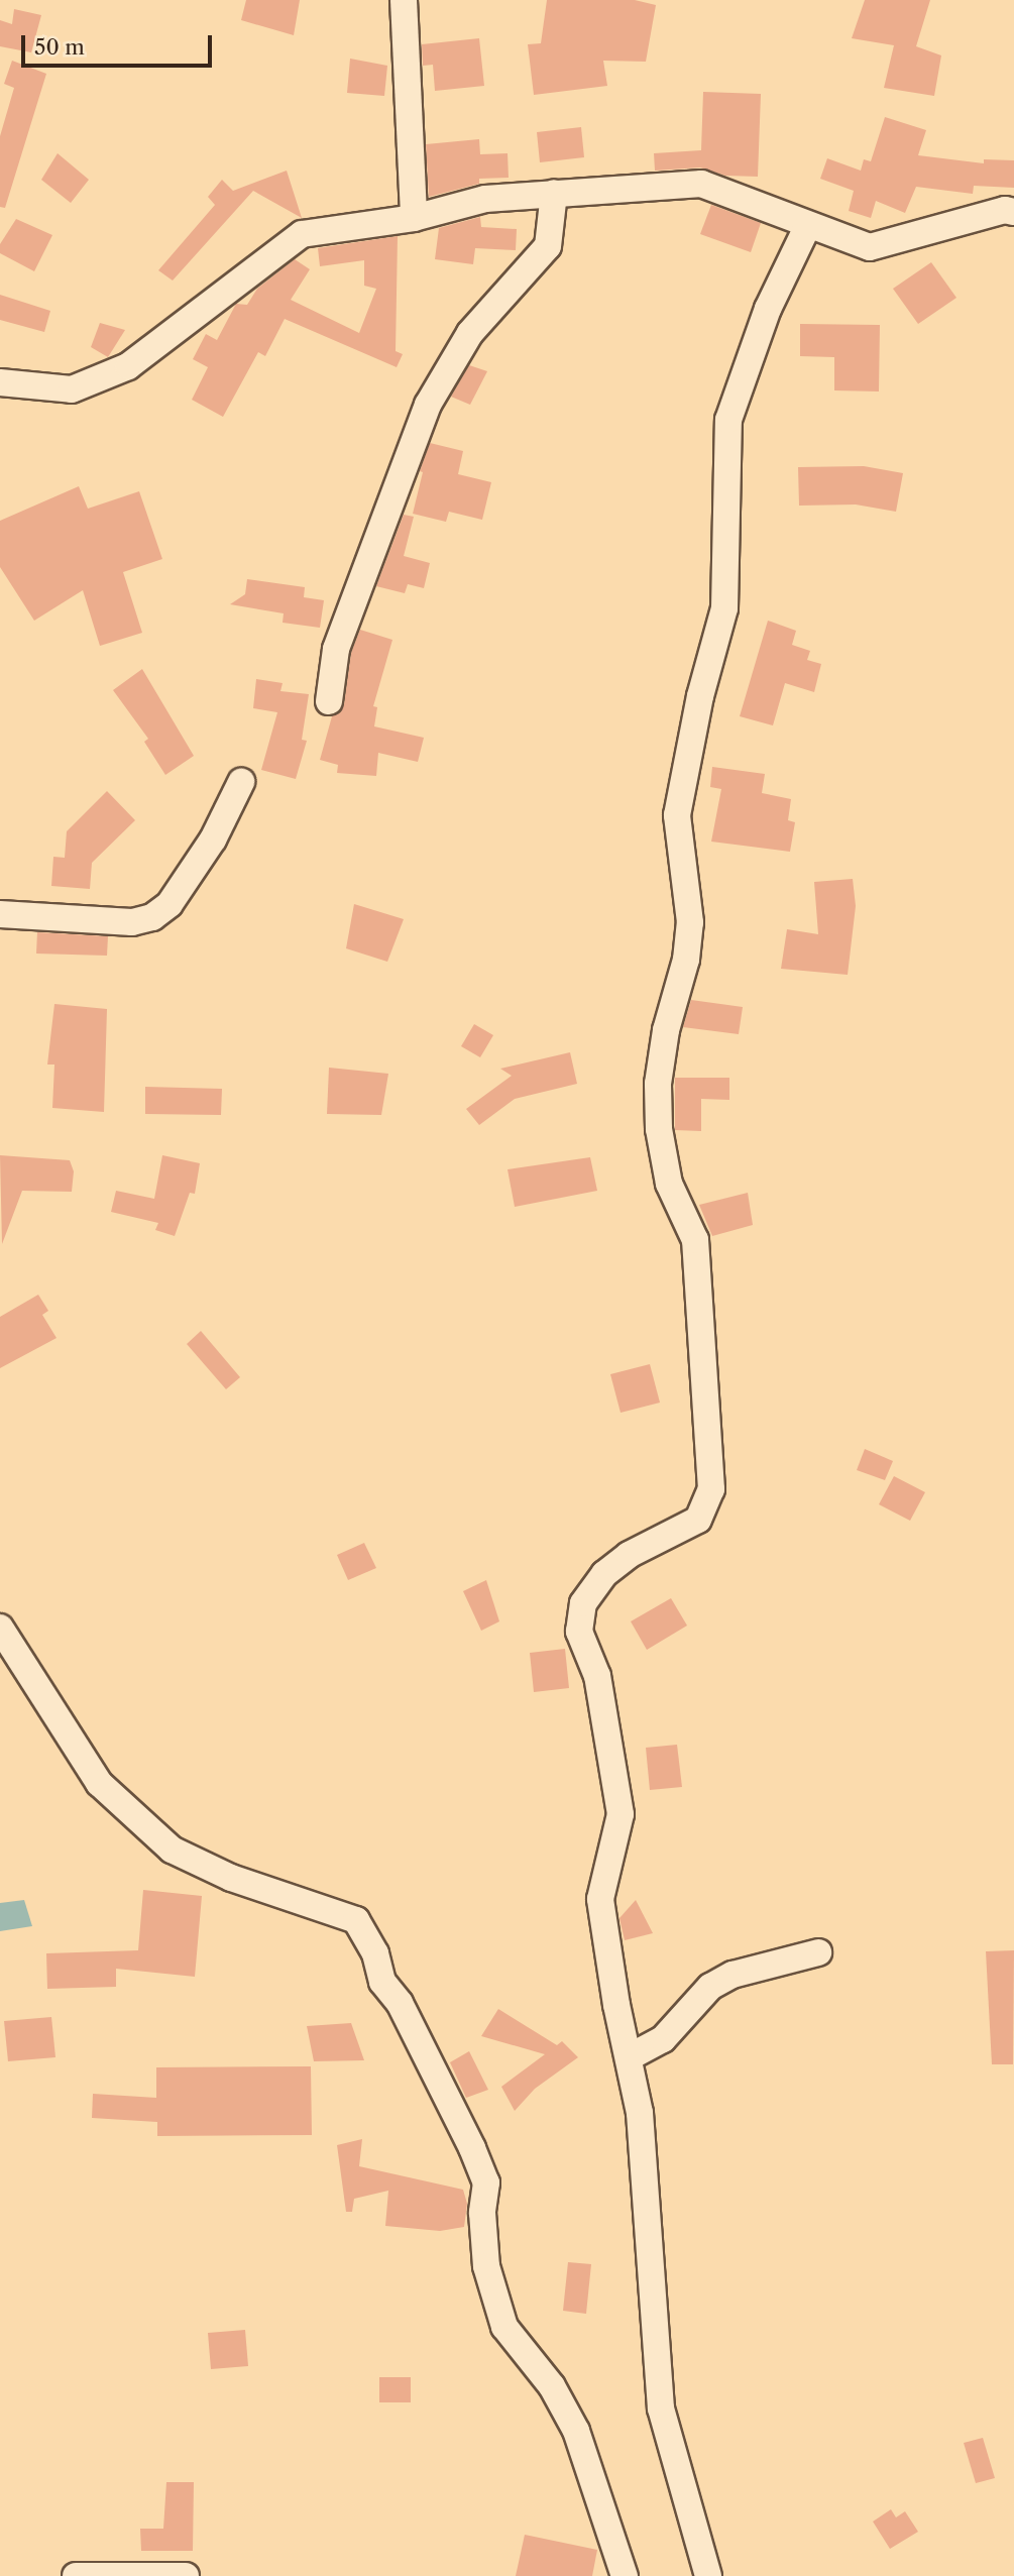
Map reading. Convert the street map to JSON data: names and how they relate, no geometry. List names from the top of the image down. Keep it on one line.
{"scale_bar":"50 m"}
